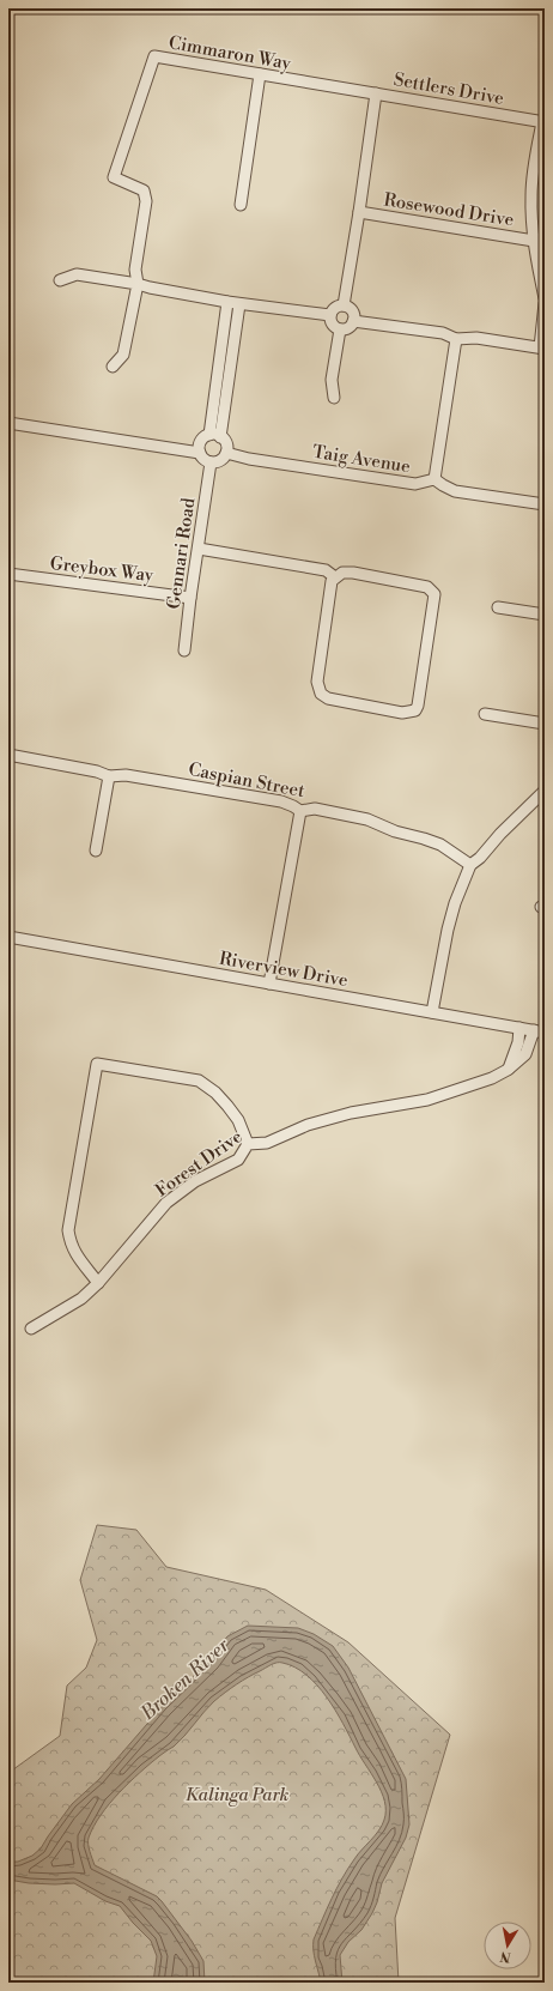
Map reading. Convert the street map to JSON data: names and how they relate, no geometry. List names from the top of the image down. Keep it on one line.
{"streets":{"street":["Cimmaron Way","Settlers Drive","Rosewood Drive","Taig Avenue","Gennari Road","Greybox Way","Caspian Street","Riverview Drive","Forest Drive"]},"crossings":[["Cimmaron Way","Settlers Drive"],["Settlers Drive","Rosewood Drive"],["Taig Avenue","Gennari Road"],["Gennari Road","Greybox Way"],["Riverview Drive","Forest Drive"]],"water":["Broken River"],"parks":["Kalinga Park"],"north":"bottom"}
